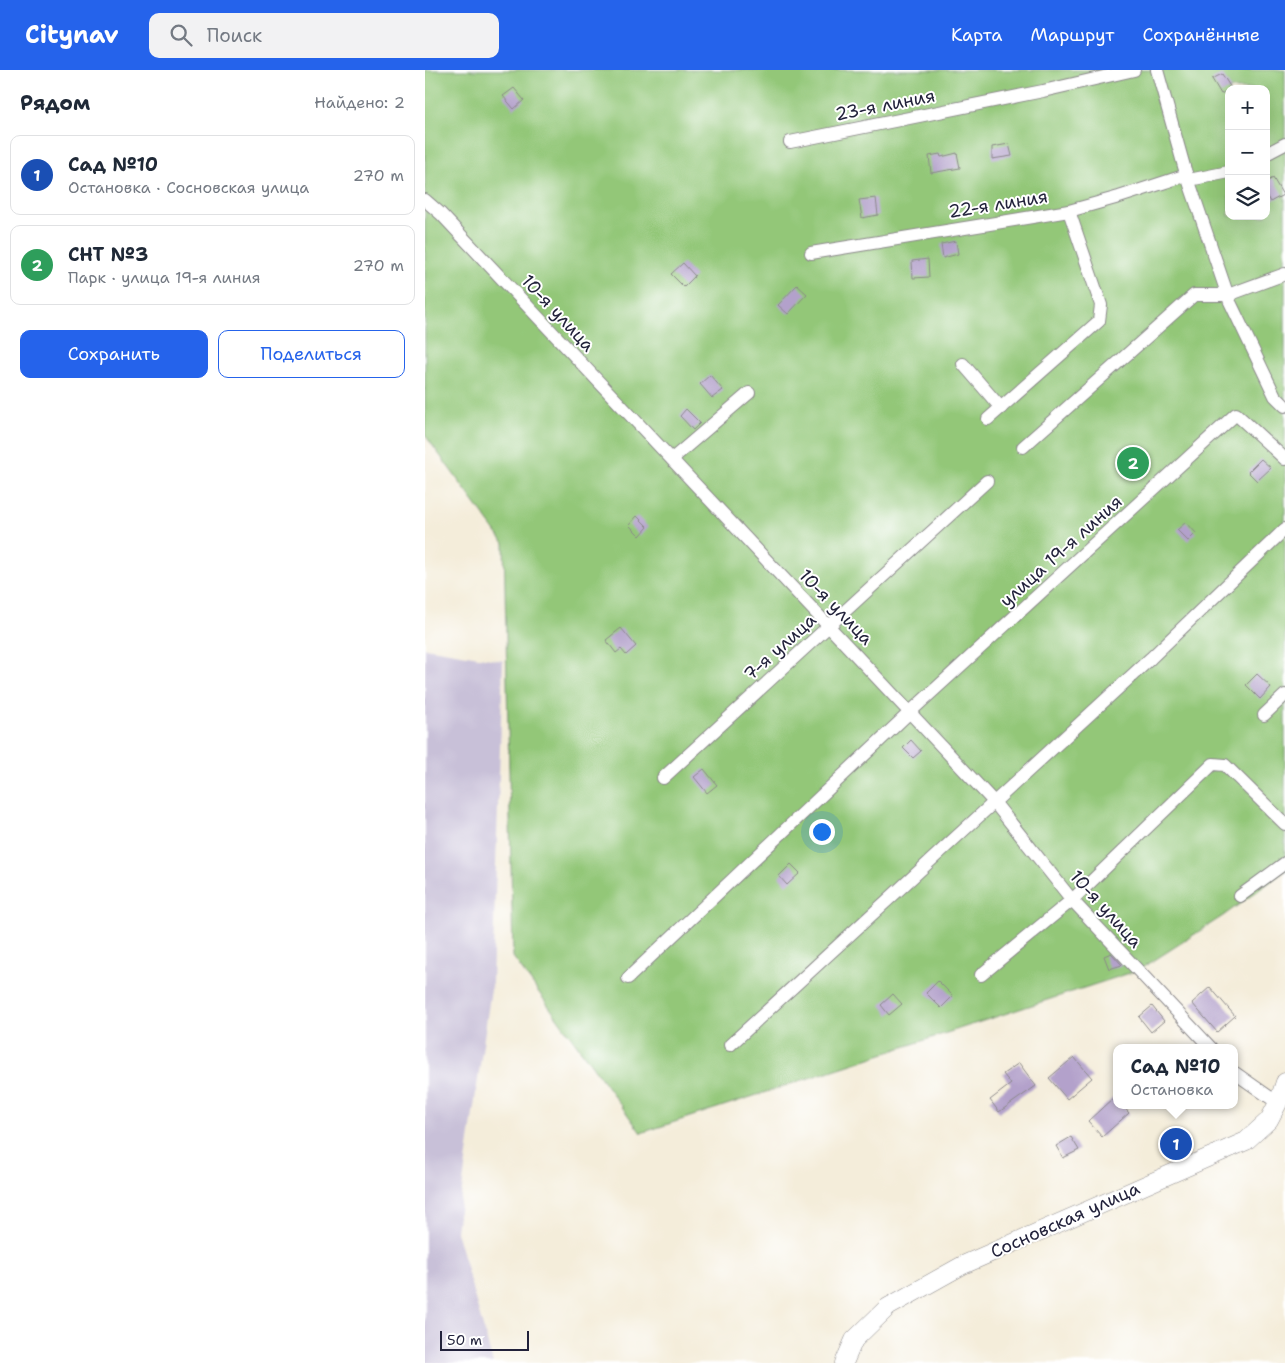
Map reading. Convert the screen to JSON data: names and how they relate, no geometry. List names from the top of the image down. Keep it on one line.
{"streets":{"street":["23-я линия","22-я линия","10-я улица","улица 19-я линия","7-я улица","Сосновская улица"]},"crossings":[["10-я улица","улица 19-я линия"],["10-я улица","7-я улица"]],"scale_bar":"50 m","page":{"header":"Citynav","search":"Поиск","nav":["Карта","Маршрут","Сохранённые"],"heading":["Рядом","Найдено: 2"],"map_buttons":["+","−"],"list":[{"mark":"1","name":"Сад №10","note":"Остановка · Сосновская улица","value":"270 m"},{"mark":"2","name":"СНТ №3","note":"Парк · улица 19-я линия","value":"270 m"}],"buttons":["Сохранить","Поделиться"],"pins":["2","1"],"popup":["Сад №10","Остановка"],"scale":"50 m"}}
